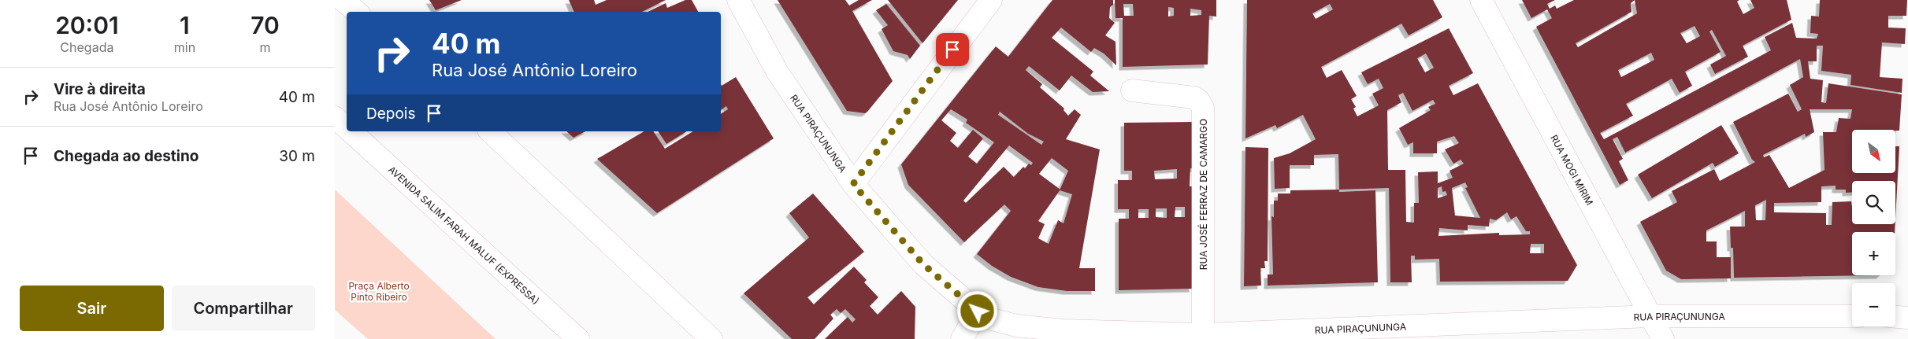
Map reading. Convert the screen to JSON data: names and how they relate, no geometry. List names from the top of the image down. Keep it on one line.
{"streets":{"main road":["RUA PIRAÇUNUNGA","RUA MOGI MIRIM","RUA JOSÉ FERRAZ DE CAMARGO","AVENIDA SALIM FARAH MALUF (EXPRESSA)"]},"crossings":[["RUA PIRAÇUNUNGA","RUA MOGI MIRIM"],["RUA PIRAÇUNUNGA","RUA JOSÉ FERRAZ DE CAMARGO"]],"parks":["Praça Alberto Pinto Ribeiro"],"north":"bottom right","page":{"eta":["20:01","Chegada","1","min","70","m"],"turn":["40 m","Rua José Antônio Loreiro"],"list":[{"name":"Vire à direita","note":"Rua José Antônio Loreiro","value":"40 m"},{"name":"Chegada ao destino","value":"30 m"}],"then":"Depois","map_buttons":["+","−"],"buttons":["Sair","Compartilhar"]}}
